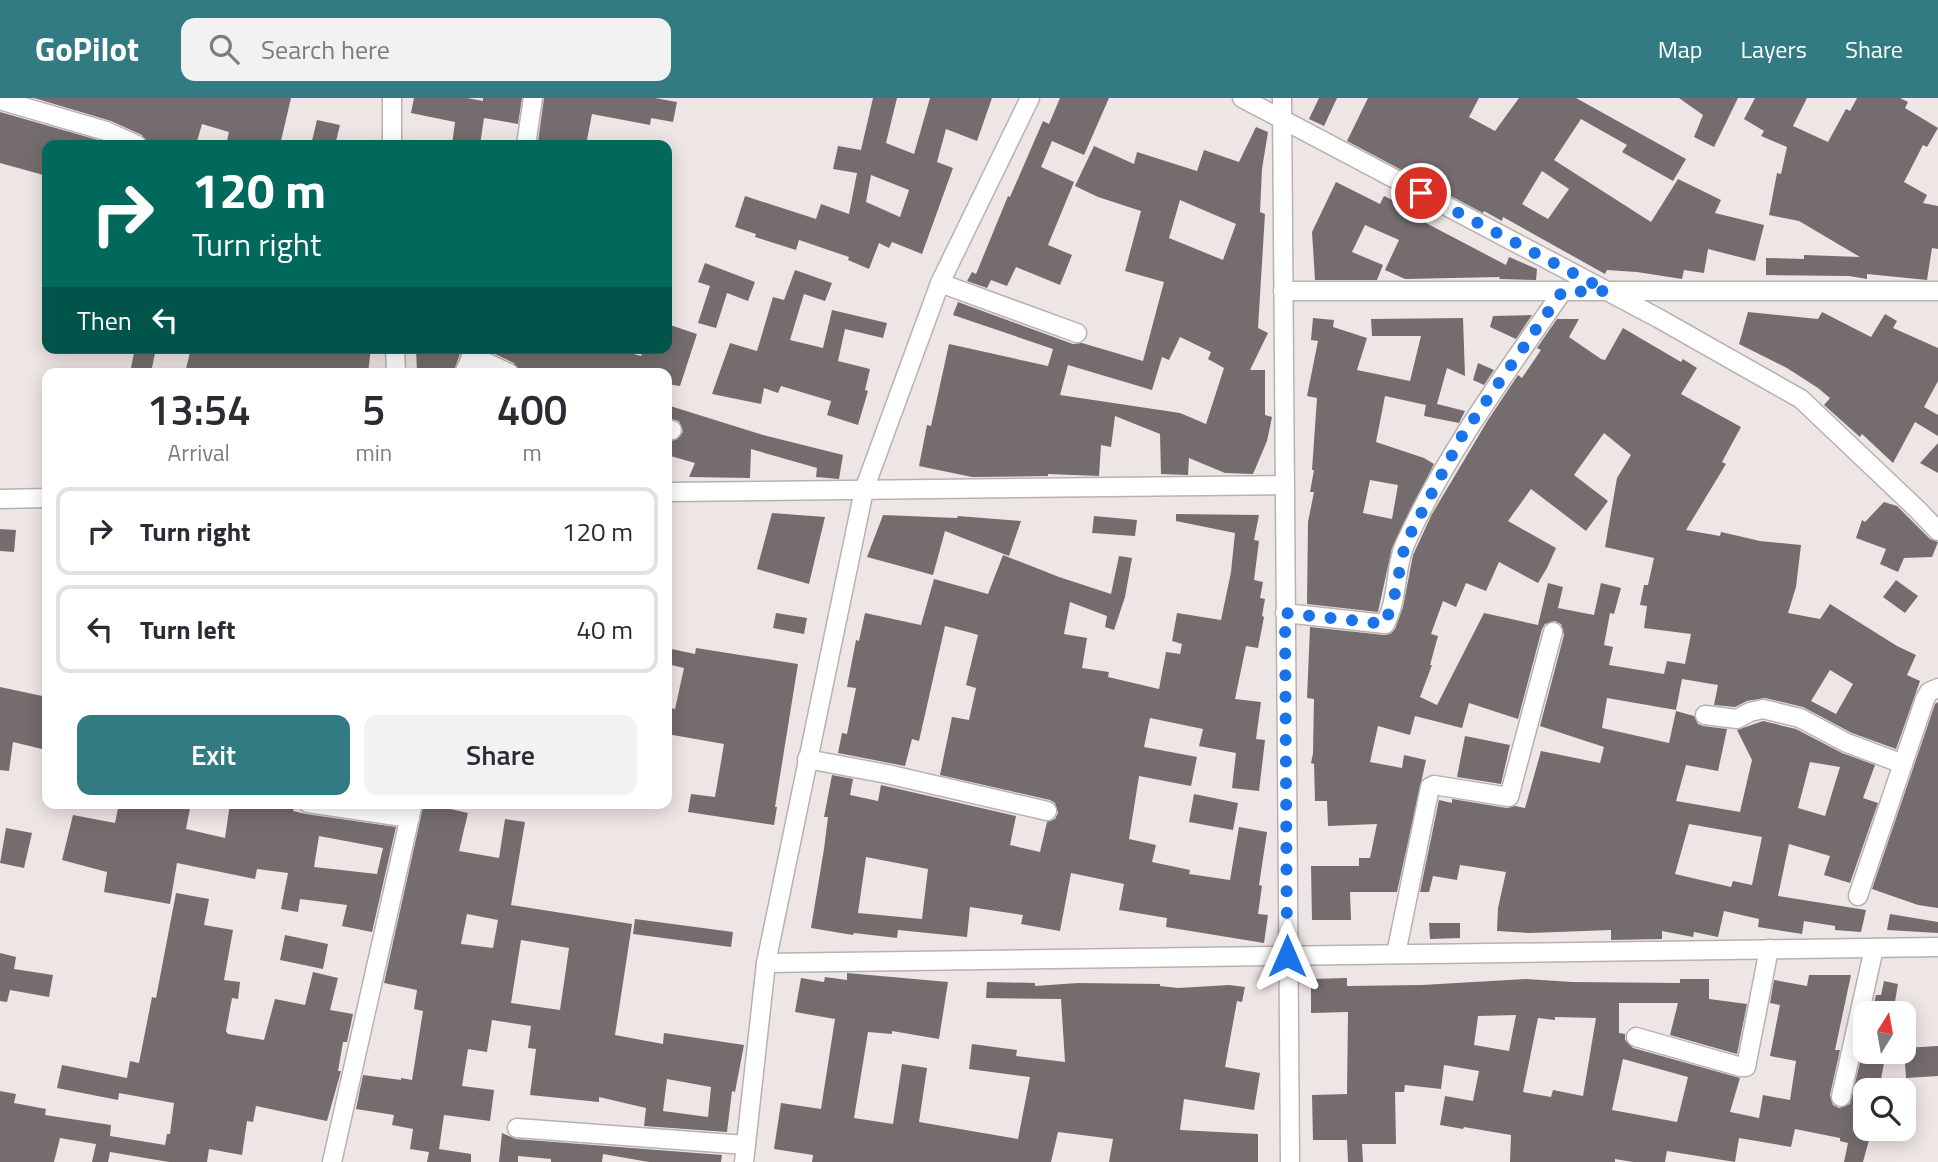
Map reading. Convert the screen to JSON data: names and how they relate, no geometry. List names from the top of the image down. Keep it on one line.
{"north":"top","page":{"header":"GoPilot","search":"Search here","nav":["Map","Layers","Share"],"turn":["120 m","Turn right"],"then":"Then","eta":["13:54","Arrival","5","min","400","m"],"list":[{"name":"Turn right","value":"120 m"},{"name":"Turn left","value":"40 m"}],"buttons":["Exit","Share"]}}
